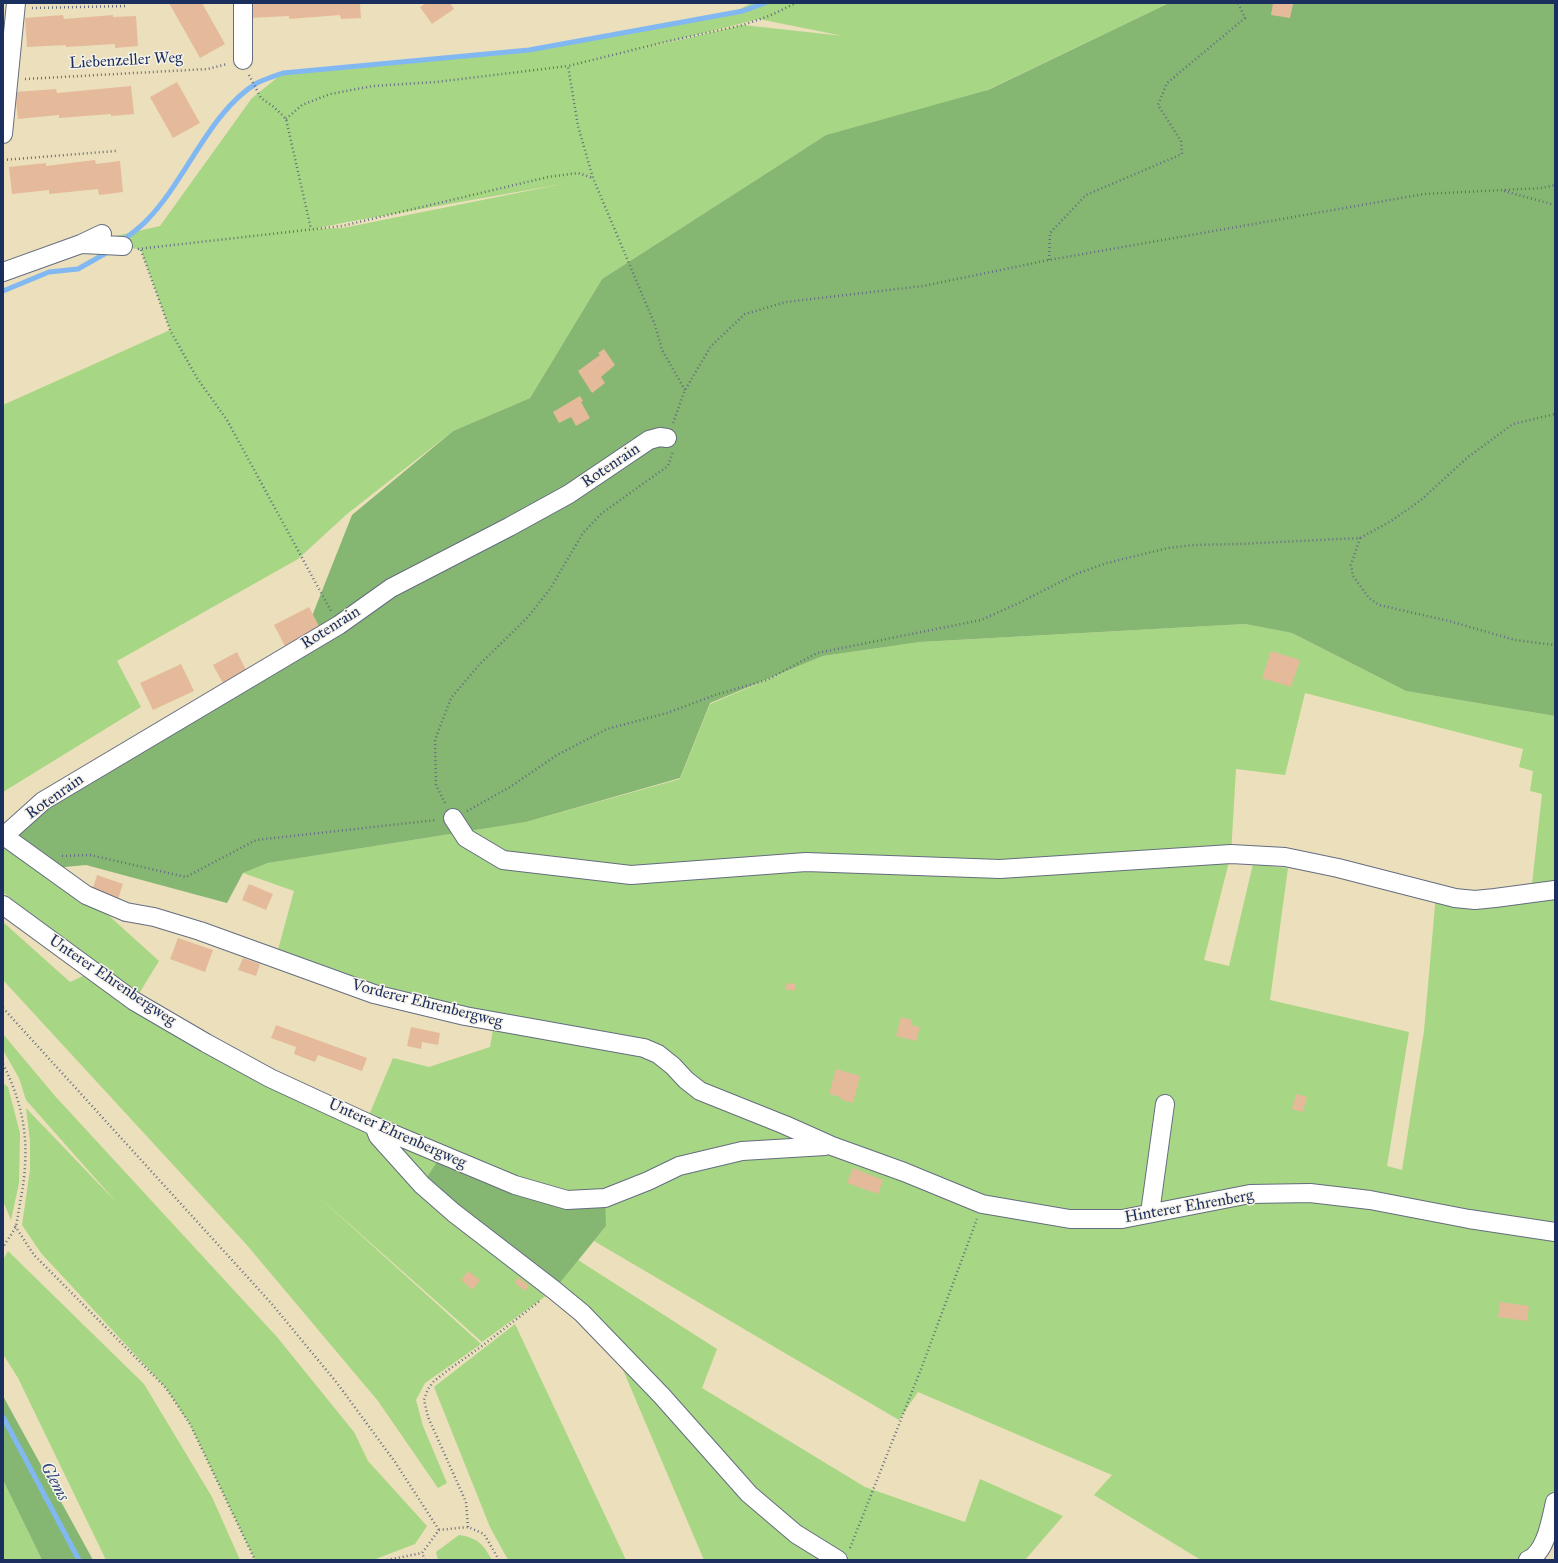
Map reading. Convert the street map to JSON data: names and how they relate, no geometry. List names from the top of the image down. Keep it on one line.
{"streets":{"street":["Rotenrain","Unterer Ehrenbergweg","Vorderer Ehrenbergweg","Hinterer Ehrenberg"],"path":["Liebenzeller Weg"]},"crossings":[["Rotenrain","Vorderer Ehrenbergweg"],["Unterer Ehrenbergweg","Vorderer Ehrenbergweg"],["Unterer Ehrenbergweg","Hinterer Ehrenberg"],["Vorderer Ehrenbergweg","Hinterer Ehrenberg"]],"water":["Glems"]}
